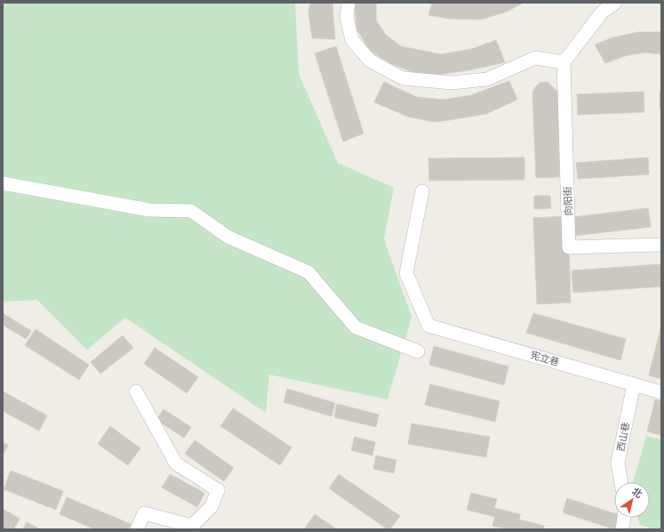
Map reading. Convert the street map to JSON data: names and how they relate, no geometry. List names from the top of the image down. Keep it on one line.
{"streets":{"street":["向阳街","宪立巷","西山巷"]},"crossings":[["宪立巷","西山巷"]],"north":"top right"}
